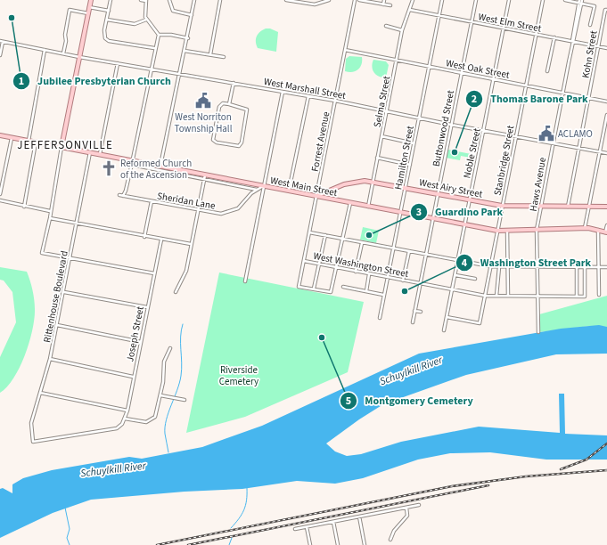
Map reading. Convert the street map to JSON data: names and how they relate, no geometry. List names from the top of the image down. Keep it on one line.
{"streets":{"main road":["West Main Street","West Airy Street"],"street":["West Elm Street","Kohn Street","West Oak Street","West Marshall Street","Selma Street","Buttonwood Street","Forrest Avenue","Noble Street","Hamilton Street","Stanbridge Street","Haws Avenue","Sheridan Lane","West Washington Street","Rittenhouse Boulevard","Joseph Street"]},"crossings":[["West Elm Street","Kohn Street"],["West Elm Street","Selma Street"],["West Elm Street","Buttonwood Street"],["West Elm Street","Noble Street"],["West Elm Street","Hamilton Street"],["West Elm Street","Stanbridge Street"],["West Elm Street","Haws Avenue"],["Kohn Street","West Oak Street"],["Kohn Street","West Marshall Street"],["Kohn Street","West Airy Street"],["West Oak Street","Selma Street"],["West Oak Street","Buttonwood Street"],["West Oak Street","Forrest Avenue"],["West Oak Street","Noble Street"],["West Oak Street","Hamilton Street"],["West Oak Street","Stanbridge Street"],["West Oak Street","Haws Avenue"],["West Marshall Street","Selma Street"],["West Marshall Street","Buttonwood Street"],["West Marshall Street","Forrest Avenue"],["West Marshall Street","Noble Street"],["West Marshall Street","Hamilton Street"],["West Marshall Street","Stanbridge Street"],["West Marshall Street","Haws Avenue"],["Selma Street","West Main Street"],["Selma Street","West Airy Street"],["Buttonwood Street","West Main Street"],["Buttonwood Street","West Airy Street"],["Buttonwood Street","West Washington Street"],["Forrest Avenue","West Main Street"],["Forrest Avenue","West Airy Street"],["Forrest Avenue","West Washington Street"],["Noble Street","Stanbridge Street"],["Noble Street","West Main Street"],["Noble Street","West Airy Street"],["Noble Street","West Washington Street"],["Hamilton Street","West Main Street"],["Hamilton Street","West Airy Street"],["Hamilton Street","West Washington Street"],["Stanbridge Street","West Main Street"],["Stanbridge Street","West Airy Street"],["Stanbridge Street","West Washington Street"],["Haws Avenue","West Main Street"],["Haws Avenue","West Airy Street"],["Haws Avenue","West Washington Street"],["West Main Street","West Airy Street"],["West Main Street","Sheridan Lane"],["West Main Street","Rittenhouse Boulevard"],["Rittenhouse Boulevard","Joseph Street"]],"districts":["JEFFERSONVILLE"],"water":["Schuylkill River"],"parks":["Riverside Cemetery"],"places":{"other":["Jubilee Presbyterian Church","Thomas Barone Park","Guardino Park","Washington Street Park","Montgomery Cemetery"],"public building":["West Norriton Township Hall","ACLAMO"],"church":["Reformed Church of the Ascension"]}}
